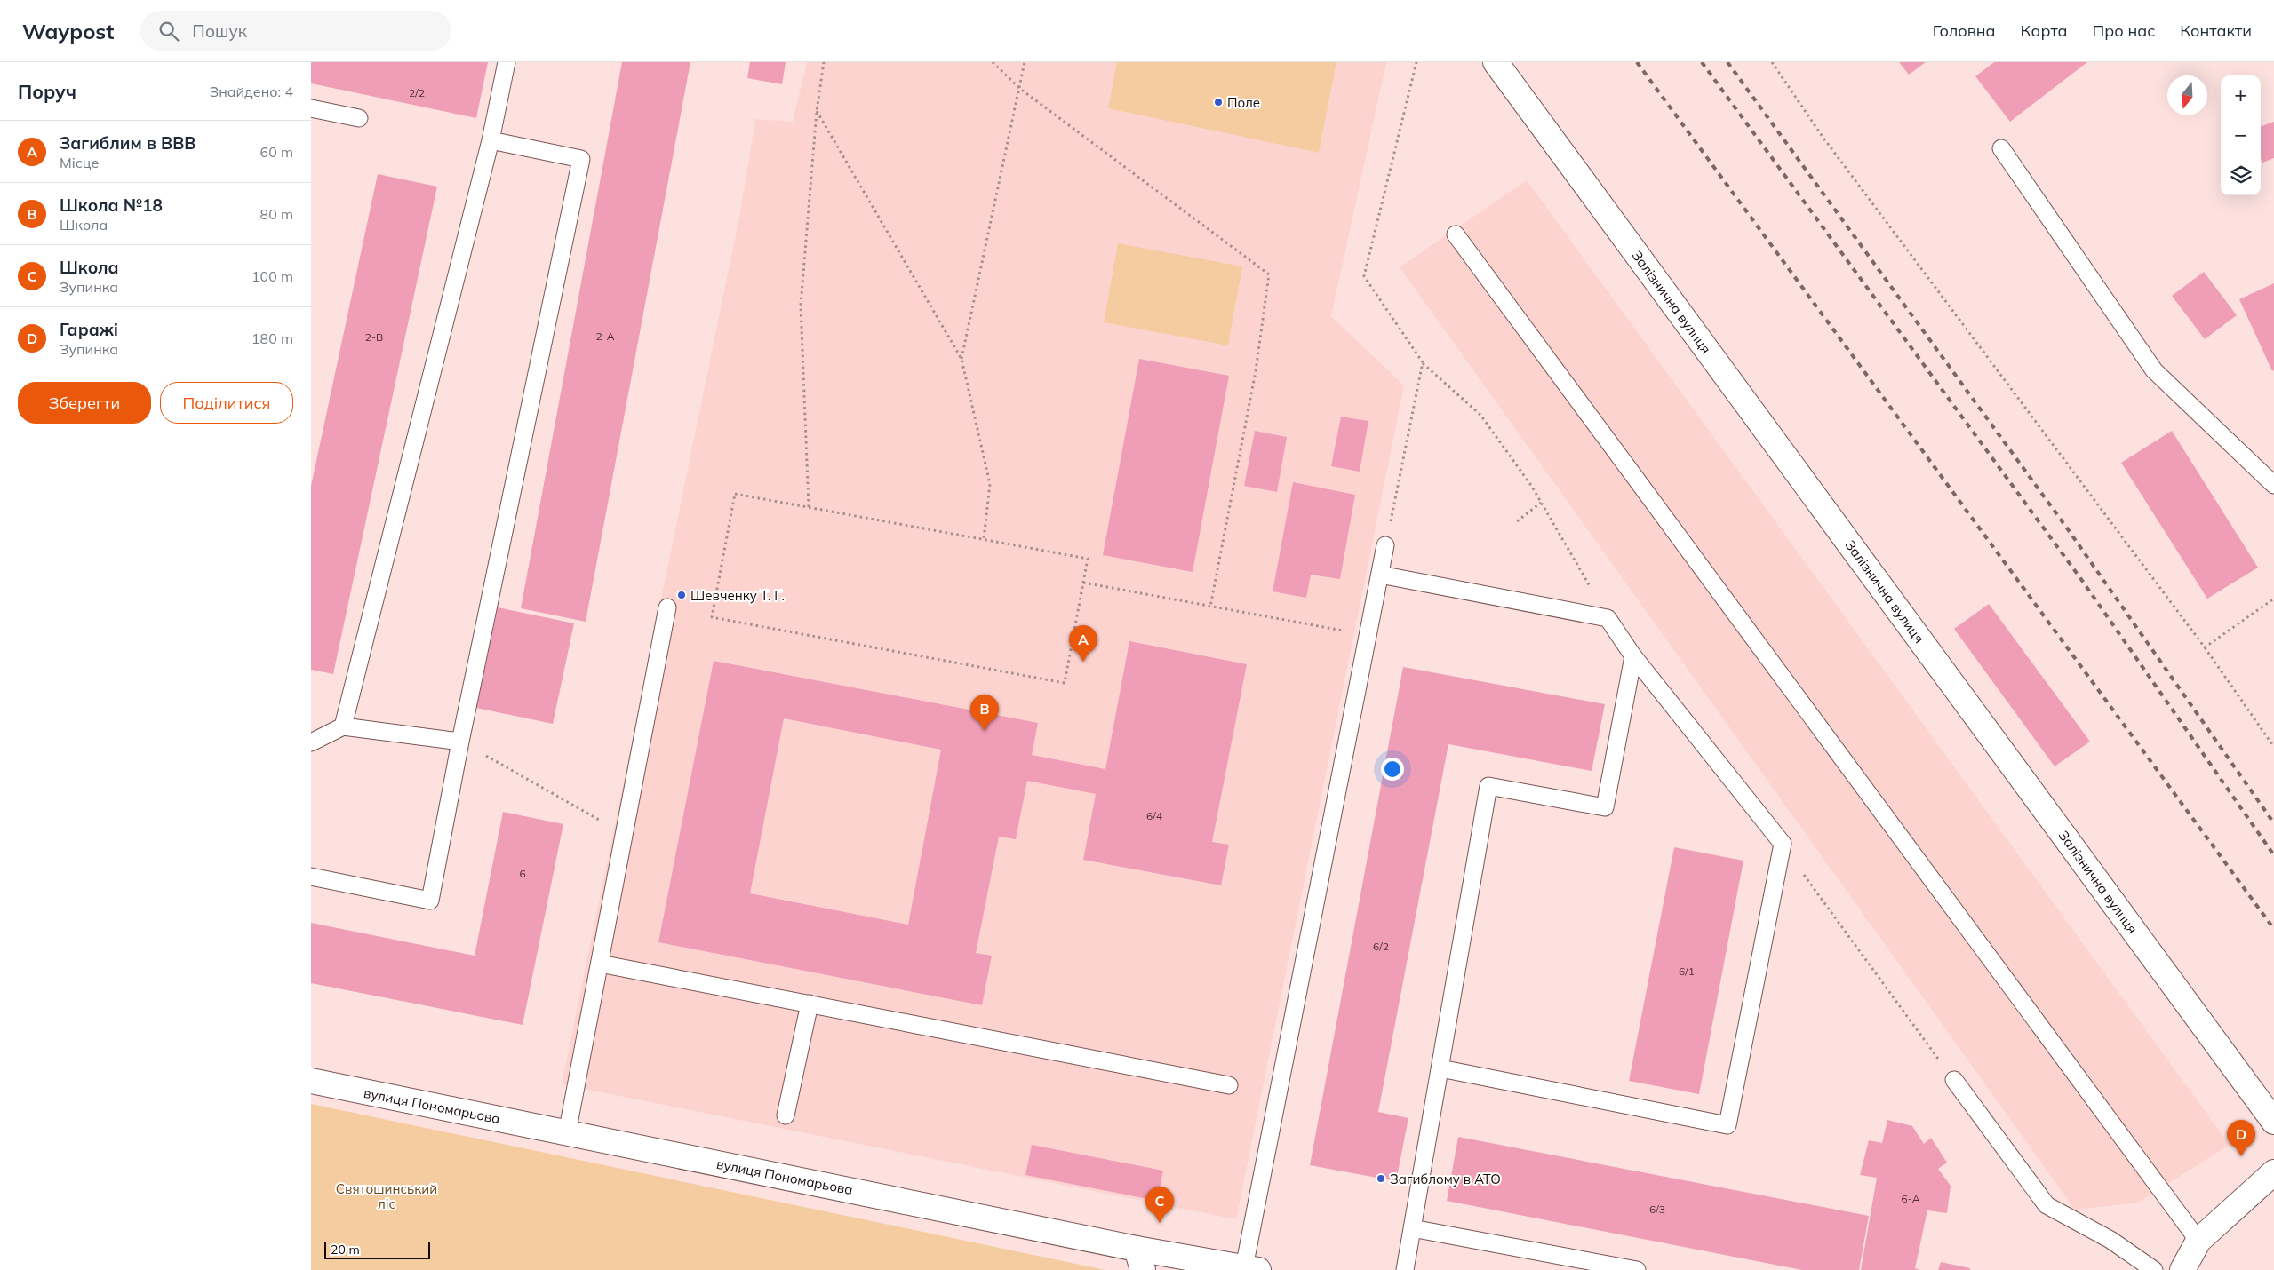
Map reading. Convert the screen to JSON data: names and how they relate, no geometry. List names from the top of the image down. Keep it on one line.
{"streets":{"street":["Залізнична вулиця","вулиця Пономарьова"]},"parks":["Святошинський ліс"],"places":["Поле","Шевченку Т. Г.","Загиблому в АТО"],"house_numbers":["2/2","2-А","2-В","6/4","6","6/2","6/1","6-А","6/3"],"scale_bar":"20 m","north":"bottom","page":{"header":"Waypost","search":"Пошук","nav":["Головна","Карта","Про нас","Контакти"],"heading":["Поруч","Знайдено: 4"],"map_buttons":["+","−"],"list":[{"mark":"A","name":"Загиблим в ВВВ","note":"Місце","value":"60 m"},{"mark":"B","name":"Школа №18","note":"Школа","value":"80 m"},{"mark":"C","name":"Школа","note":"Зупинка","value":"100 m"},{"mark":"D","name":"Гаражі","note":"Зупинка","value":"180 m"}],"buttons":["Зберегти","Поділитися"],"pins":["A","B","D","C"],"scale":"20 m"}}
